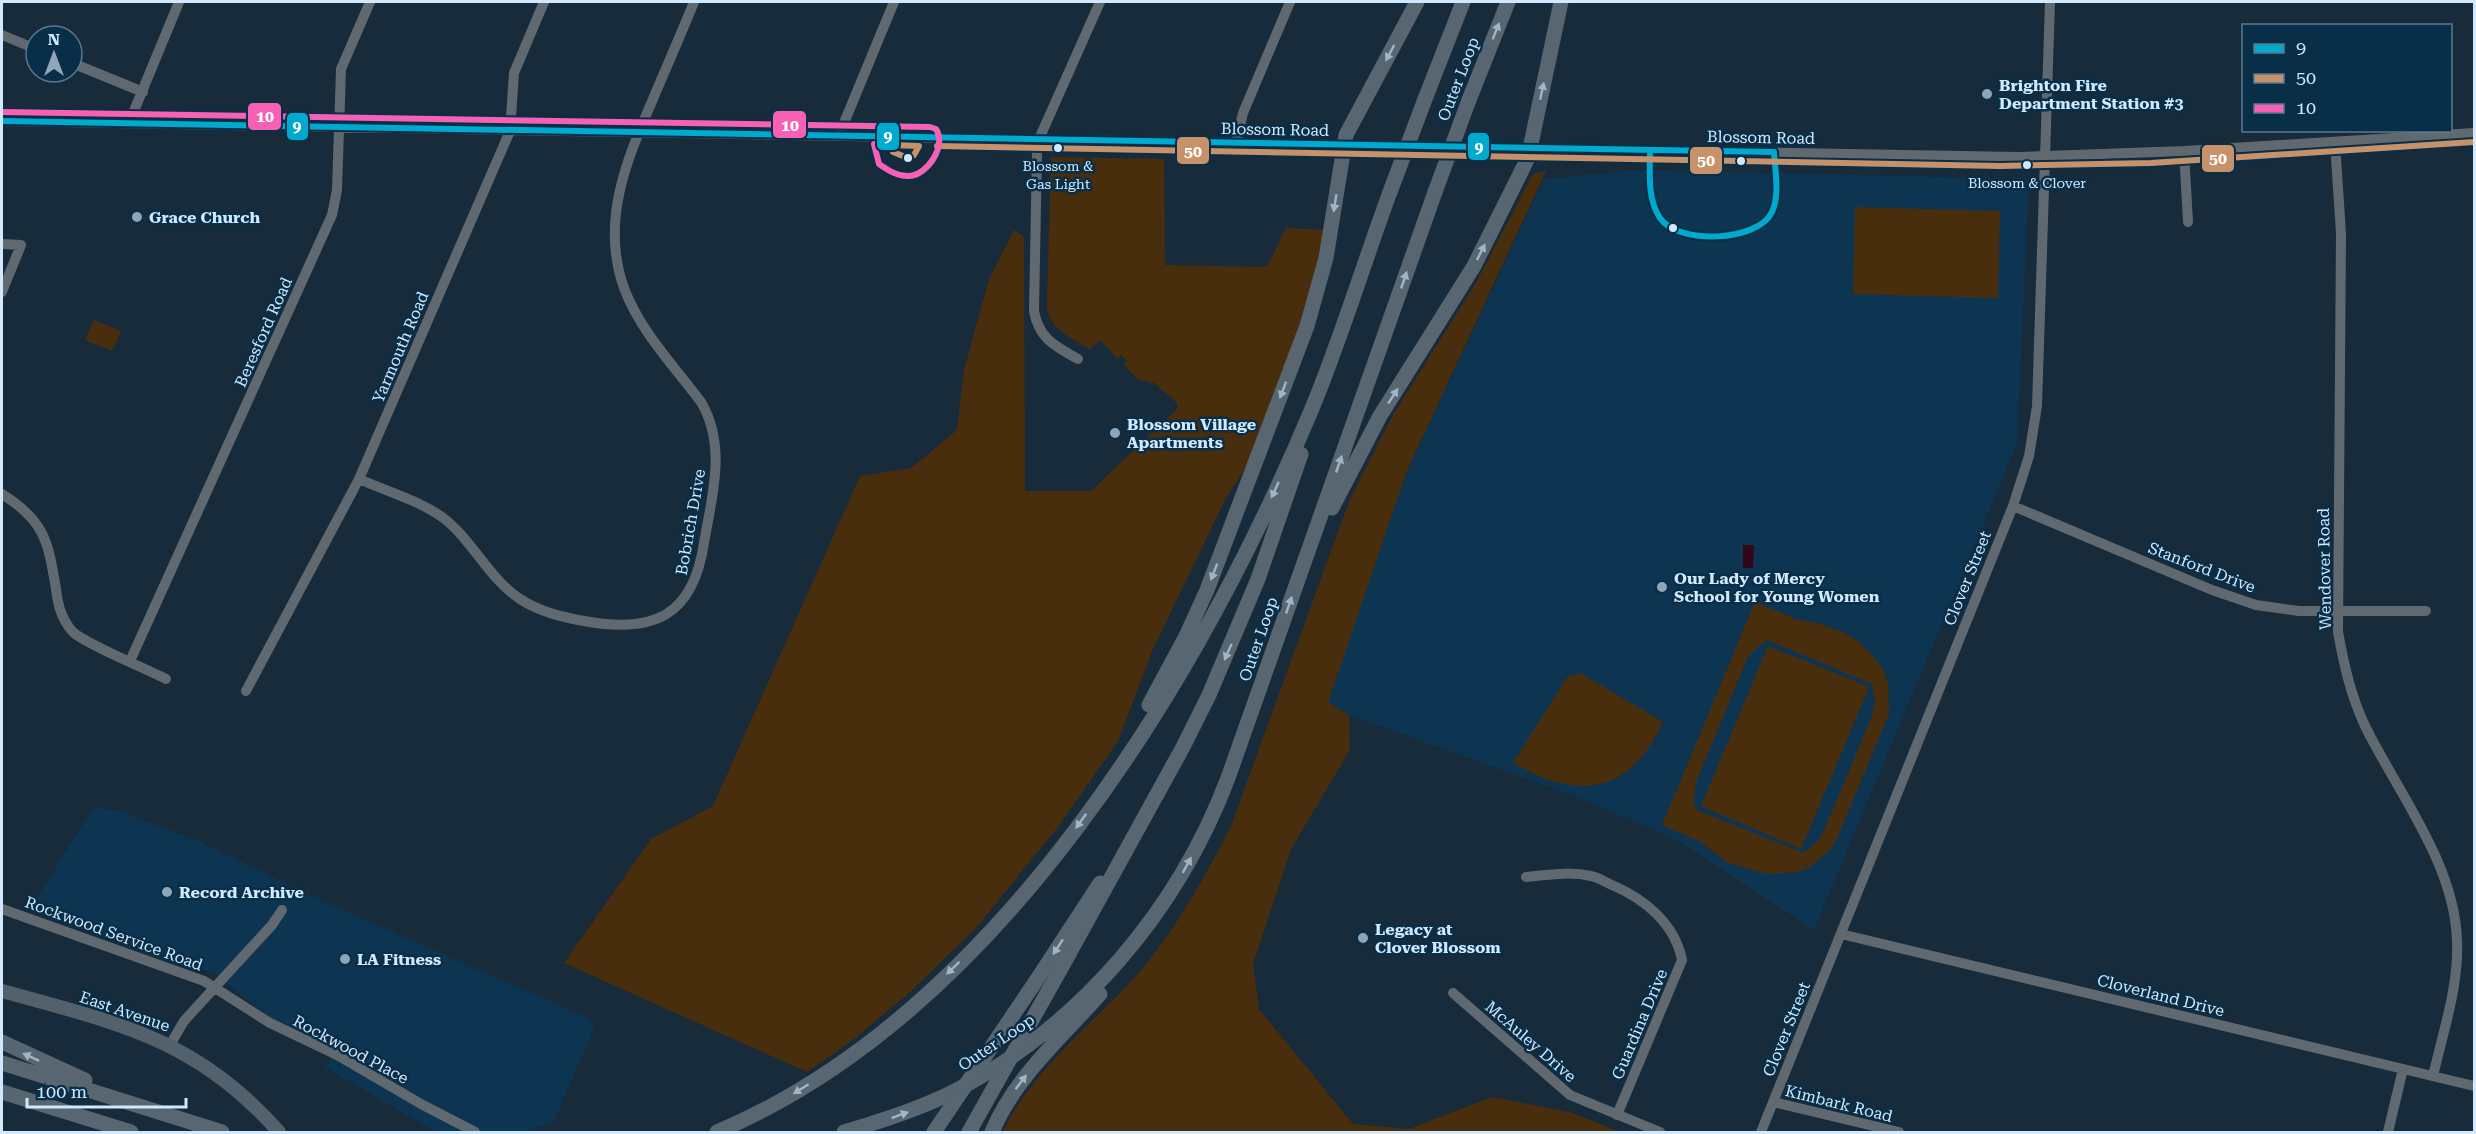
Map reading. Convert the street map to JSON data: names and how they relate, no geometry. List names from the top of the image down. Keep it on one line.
{"streets":{"highway":["Outer Loop"],"main road":["East Avenue"],"street":["Blossom Road","Beresford Road","Yarmouth Road","Bobrich Drive","Stanford Drive","Wendover Road","Clover Street","Rockwood Service Road","Cloverland Drive","Guardina Drive","McAuley Drive","Rockwood Place","Kimbark Road"]},"crossings":[["Blossom Road","Beresford Road"],["Blossom Road","Yarmouth Road"],["Blossom Road","Bobrich Drive"],["Blossom Road","Wendover Road"],["Blossom Road","Clover Street"],["Yarmouth Road","Bobrich Drive"],["Stanford Drive","Wendover Road"],["Stanford Drive","Clover Street"],["Wendover Road","Cloverland Drive"],["Clover Street","Cloverland Drive"],["Clover Street","Kimbark Road"],["Rockwood Service Road","Rockwood Place"],["Guardina Drive","McAuley Drive"]],"places":["Brighton Fire Department Station #3","Blossom & Gas Light","Blossom & Clover","Grace Church","Blossom Village Apartments","Our Lady of Mercy School for Young Women","Record Archive","Legacy at Clover Blossom","LA Fitness"],"lines":["transit line 10","transit line 9","transit line 50"],"legend":["9","50","10"],"scale_bar":"100 m","north":"top"}
